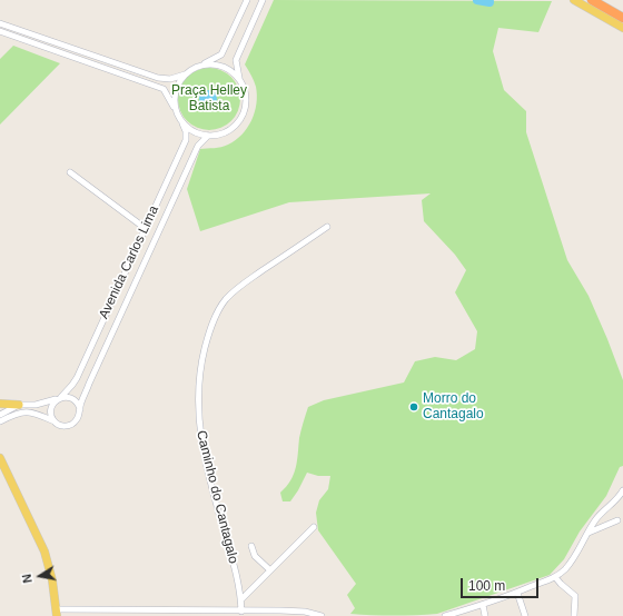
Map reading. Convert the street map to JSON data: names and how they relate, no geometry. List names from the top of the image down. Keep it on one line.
{"streets":{"street":["Avenida Carlos Lima","Caminho do Cantagalo"]},"parks":["Praça Helley Batista"],"places":["Morro do Cantagalo"],"scale_bar":"100 m","north":"left"}
